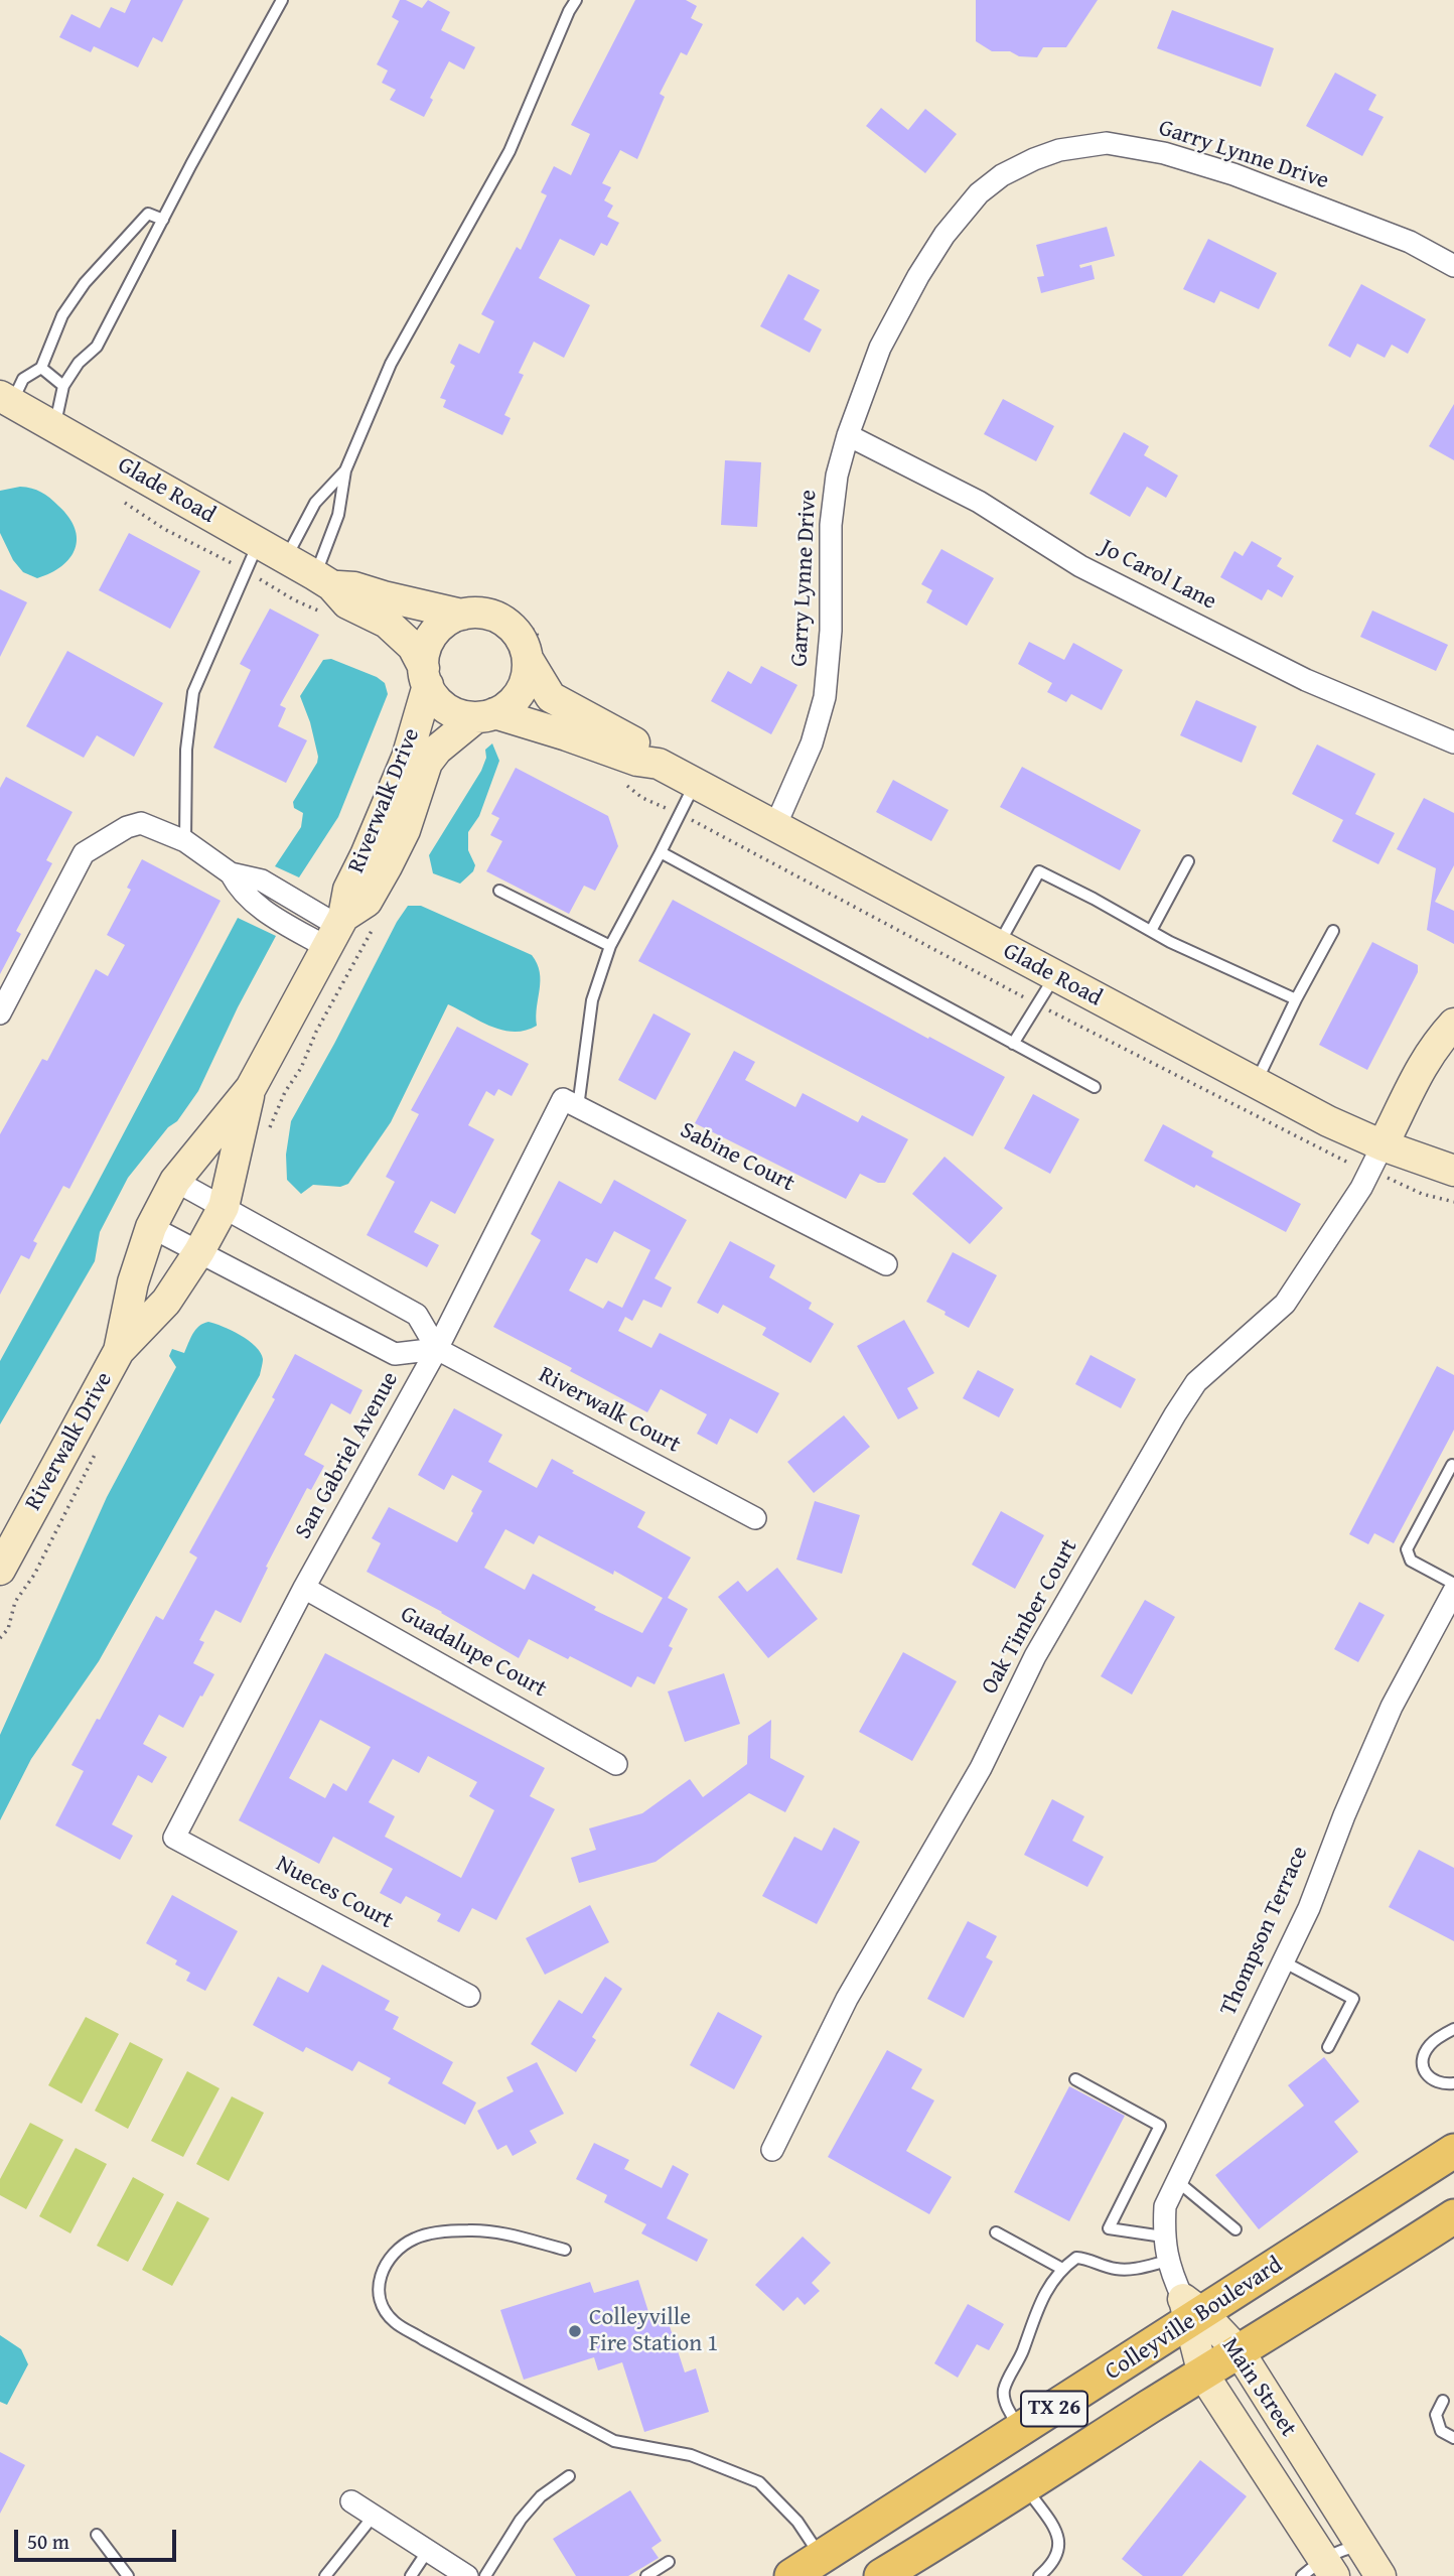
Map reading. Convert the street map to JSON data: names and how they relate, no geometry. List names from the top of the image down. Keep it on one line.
{"streets":{"main road":["Colleyville Boulevard","TX 26"],"street":["Garry Lynne Drive","Glade Road","Jo Carol Lane","Riverwalk Drive","Sabine Court","Riverwalk Court","San Gabriel Avenue","Oak Timber Court","Guadalupe Court","Nueces Court","Thompson Terrace","Main Street"]},"crossings":[["Garry Lynne Drive","Glade Road"],["Garry Lynne Drive","Jo Carol Lane"],["Glade Road","Riverwalk Drive"],["Glade Road","Oak Timber Court"],["Sabine Court","San Gabriel Avenue"],["Riverwalk Court","San Gabriel Avenue"],["San Gabriel Avenue","Guadalupe Court"],["San Gabriel Avenue","Nueces Court"],["Thompson Terrace","Colleyville Boulevard"],["Thompson Terrace","Main Street"],["Colleyville Boulevard","Main Street"],["Main Street","TX 26"]],"places":["Colleyville Fire Station 1"],"scale_bar":"50 m"}
